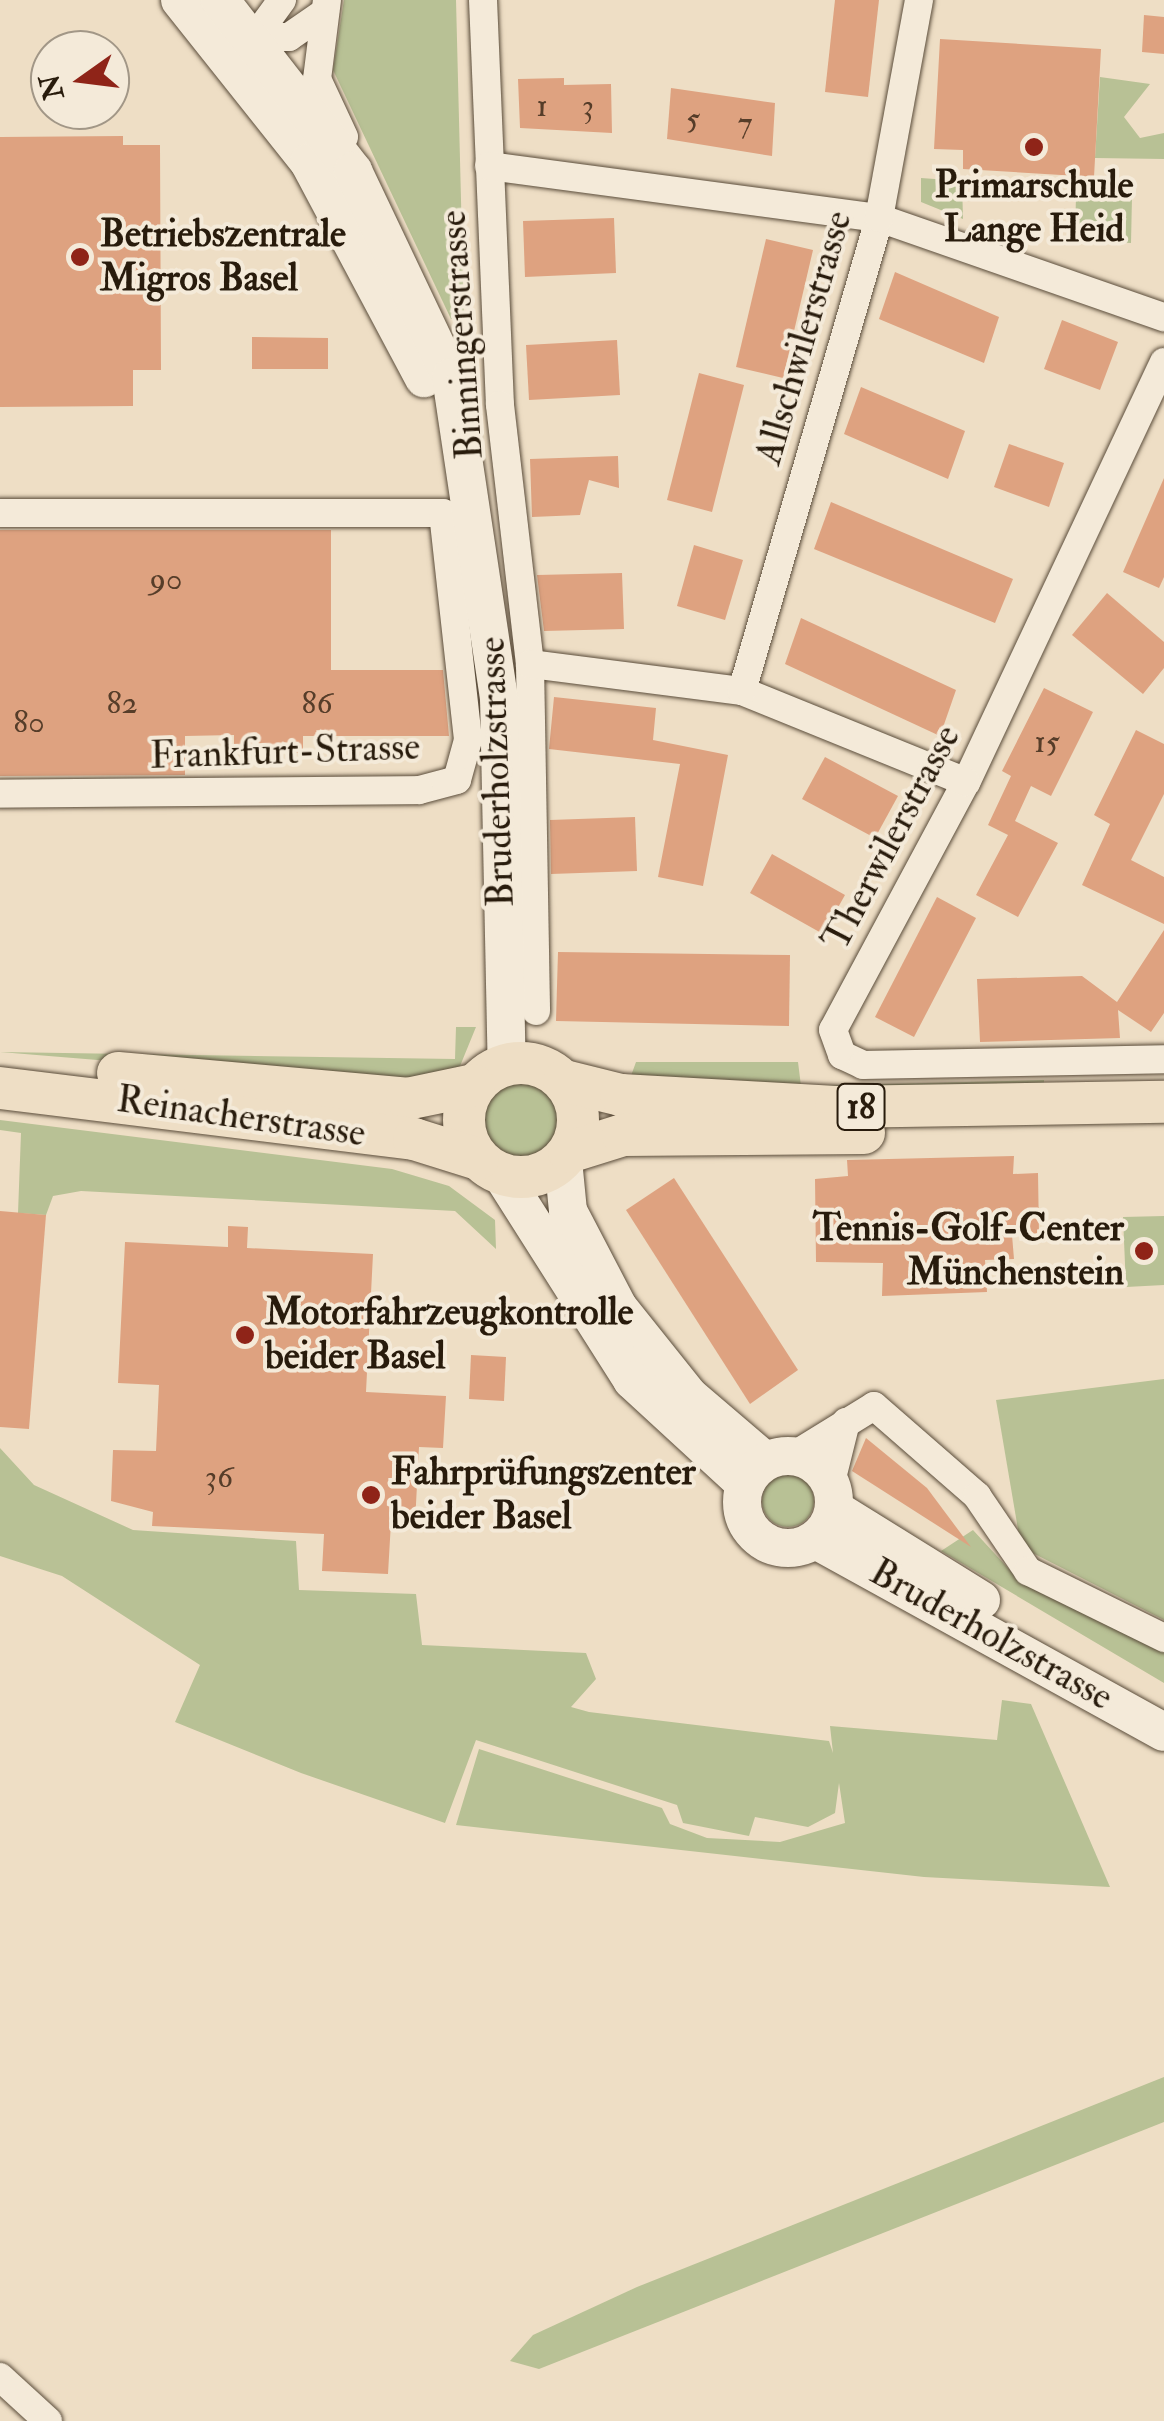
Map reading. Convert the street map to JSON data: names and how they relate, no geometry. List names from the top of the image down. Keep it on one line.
{"streets":{"main road":["Bruderholzstrasse","18","Reinacherstrasse"],"street":["Binningerstrasse","Allschwilerstrasse","Frankfurt-Strasse","Therwilerstrasse"]},"crossings":[["Bruderholzstrasse","18"],["Bruderholzstrasse","Reinacherstrasse"],["18","Reinacherstrasse"]],"places":["Primarschule Lange Heid","Betriebszentrale Migros Basel","Tennis-Golf-Center Münchenstein","Motorfahrzeugkontrolle beider Basel","Fahrprüfungszenter beider Basel"],"house_numbers":["1","3","5","7","90","82","86","80","15","36"],"north":"left"}
